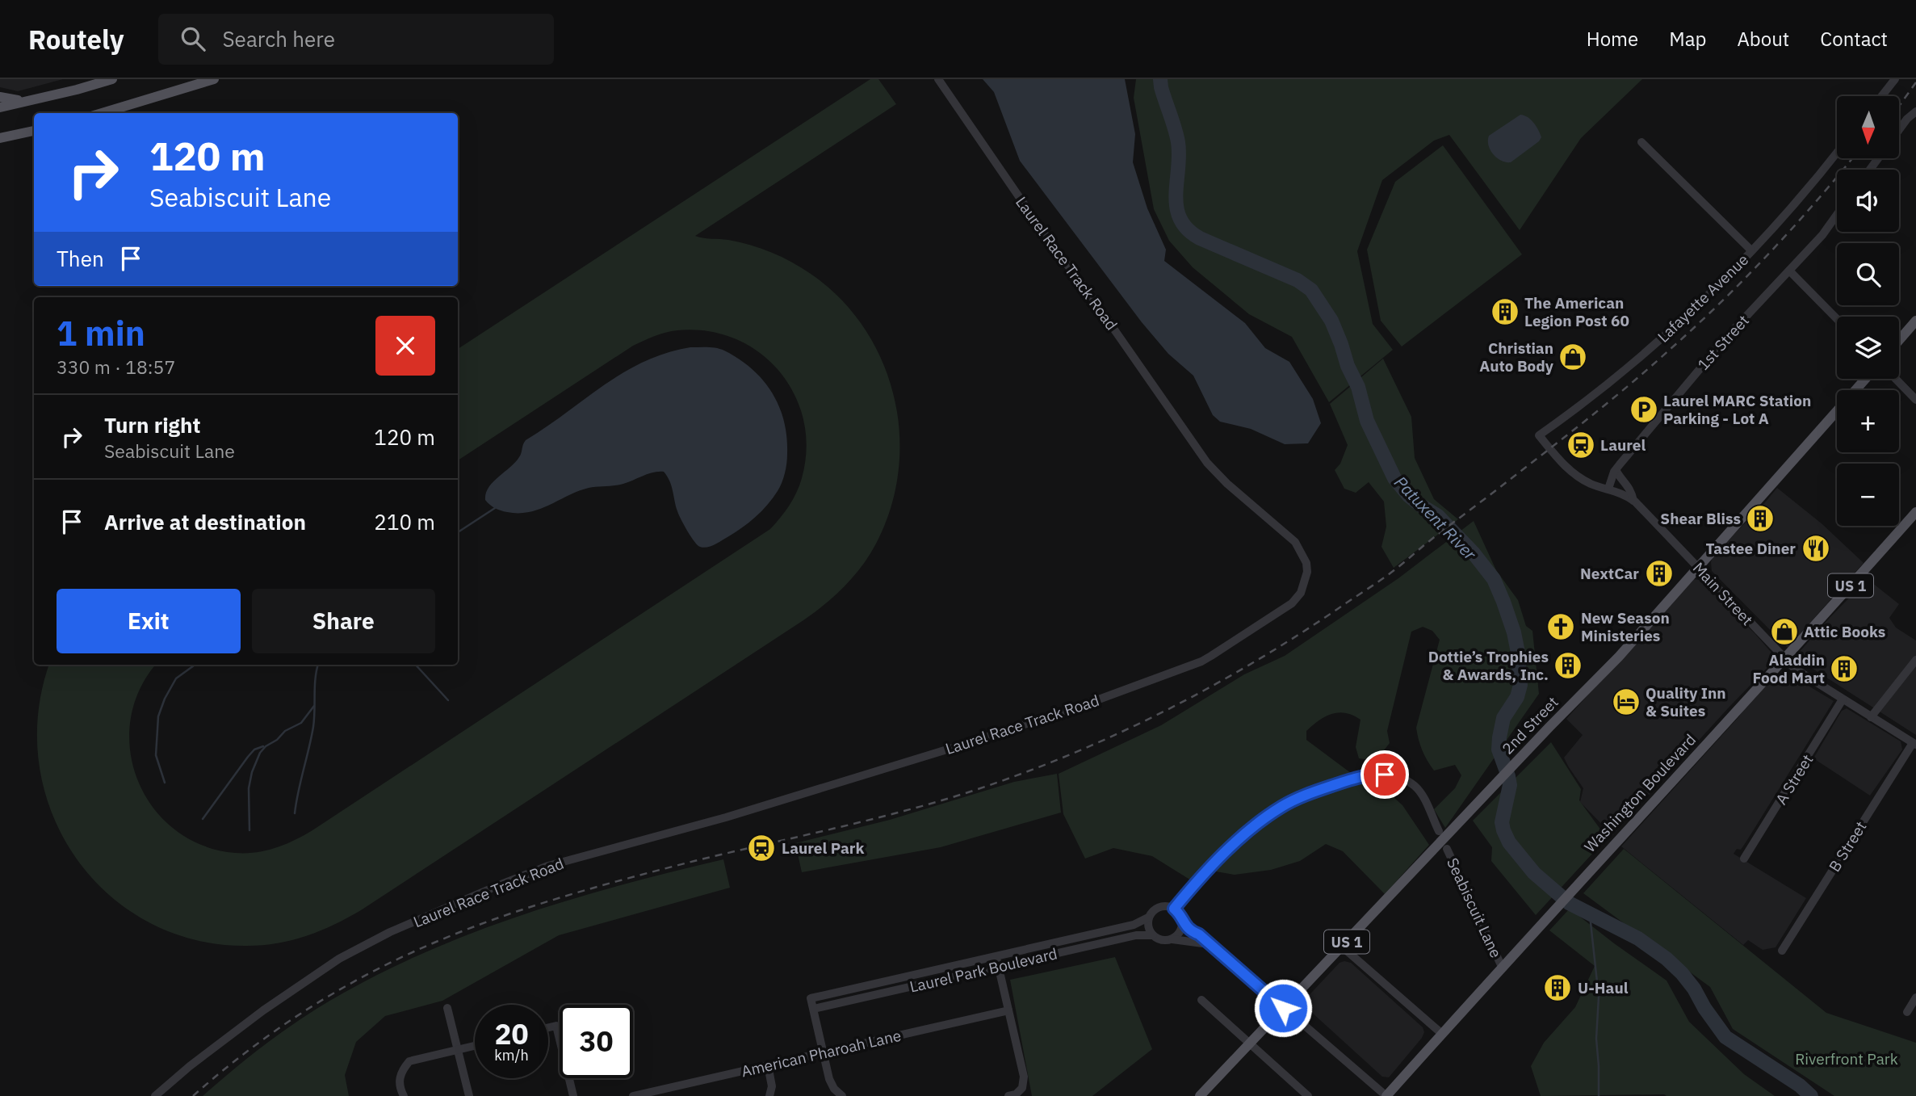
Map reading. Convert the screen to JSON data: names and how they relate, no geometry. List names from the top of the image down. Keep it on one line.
{"streets":{"main road":["US 1","2nd Street","Washington Boulevard"],"street":["Laurel Race Track Road","Lafayette Avenue","1st Street","Main Street","A Street","B Street","Seabiscuit Lane","Laurel Park Boulevard","American Pharoah Lane"]},"crossings":[["Lafayette Avenue","Main Street"],["1st Street","Main Street"],["Main Street","2nd Street"],["Main Street","A Street"],["Main Street","Washington Boulevard"],["Main Street","B Street"],["Washington Boulevard","Seabiscuit Lane"]],"water":["Patuxent River"],"parks":["Riverfront Park"],"places":{"building":["The American Legion Post 60","Shear Bliss","NextCar","Dottie’s Trophies & Awards, Inc.","Aladdin Food Mart","U-Haul"],"shop":["Christian Auto Body","Attic Books"],"parking":["Laurel MARC Station Parking - Lot A"],"station":["Laurel","Laurel Park"],"restaurant":["Tastee Diner"],"church":["New Season Ministeries"],"hotel":["Quality Inn & Suites"]},"north":"bottom","page":{"header":"Routely","search":"Search here","nav":["Home","Map","About","Contact"],"map_buttons":["+","−"],"turn":["120 m","Seabiscuit Lane"],"then":"Then","heading":["1 min","330 m · 18:57"],"list":[{"name":"Turn right","note":"Seabiscuit Lane","value":"120 m"},{"name":"Arrive at destination","value":"210 m"}],"buttons":["Exit","Share"],"speed":"20 km/h","limit":"30"}}
